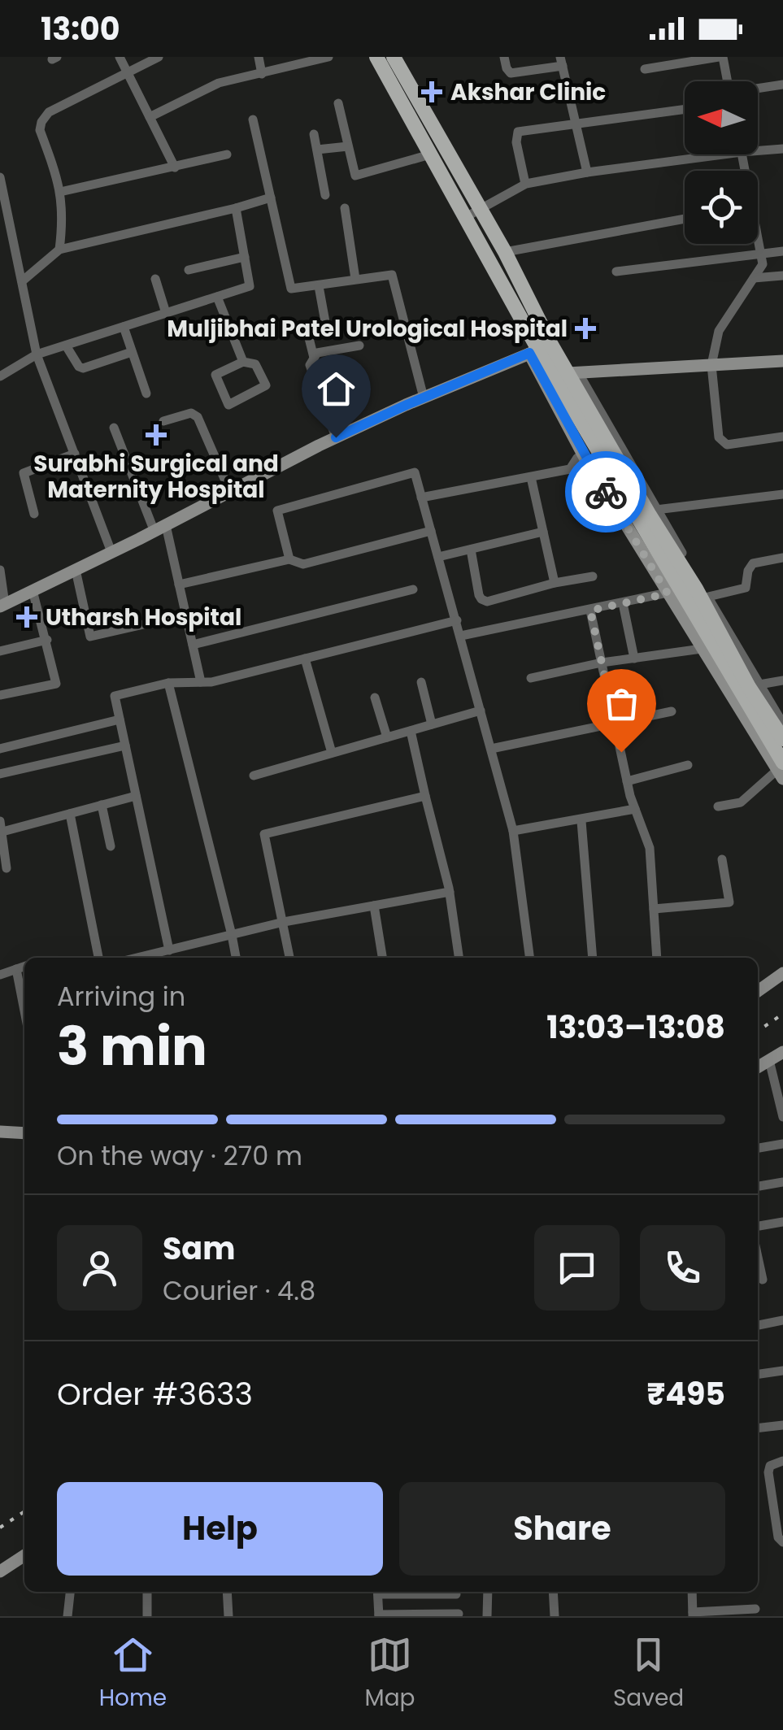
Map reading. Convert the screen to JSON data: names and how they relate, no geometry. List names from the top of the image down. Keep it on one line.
{"places":{"health":["Akshar Clinic","Muljibhai Patel Urological Hospital","Surabhi Surgical and Maternity Hospital","Utharsh Hospital"]},"north":"left","page":{"status":"13:00","heading":["3 min","Arriving in","13:03–13:08"],"panel":["Sam","Courier · 4.8","Order #3633","₹495"],"bar":"On the way · 270 m","buttons":["Help","Share"],"tabs":["Home","Map","Saved"]}}
